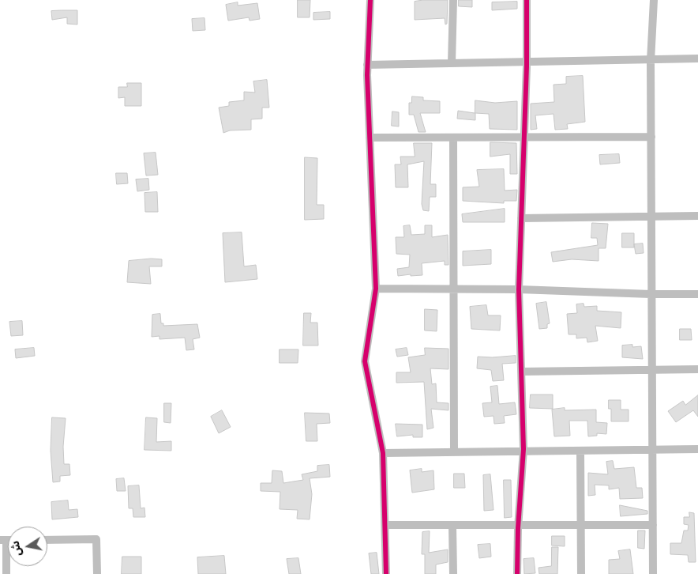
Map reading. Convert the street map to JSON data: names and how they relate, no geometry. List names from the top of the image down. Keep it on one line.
{"north":"left"}
